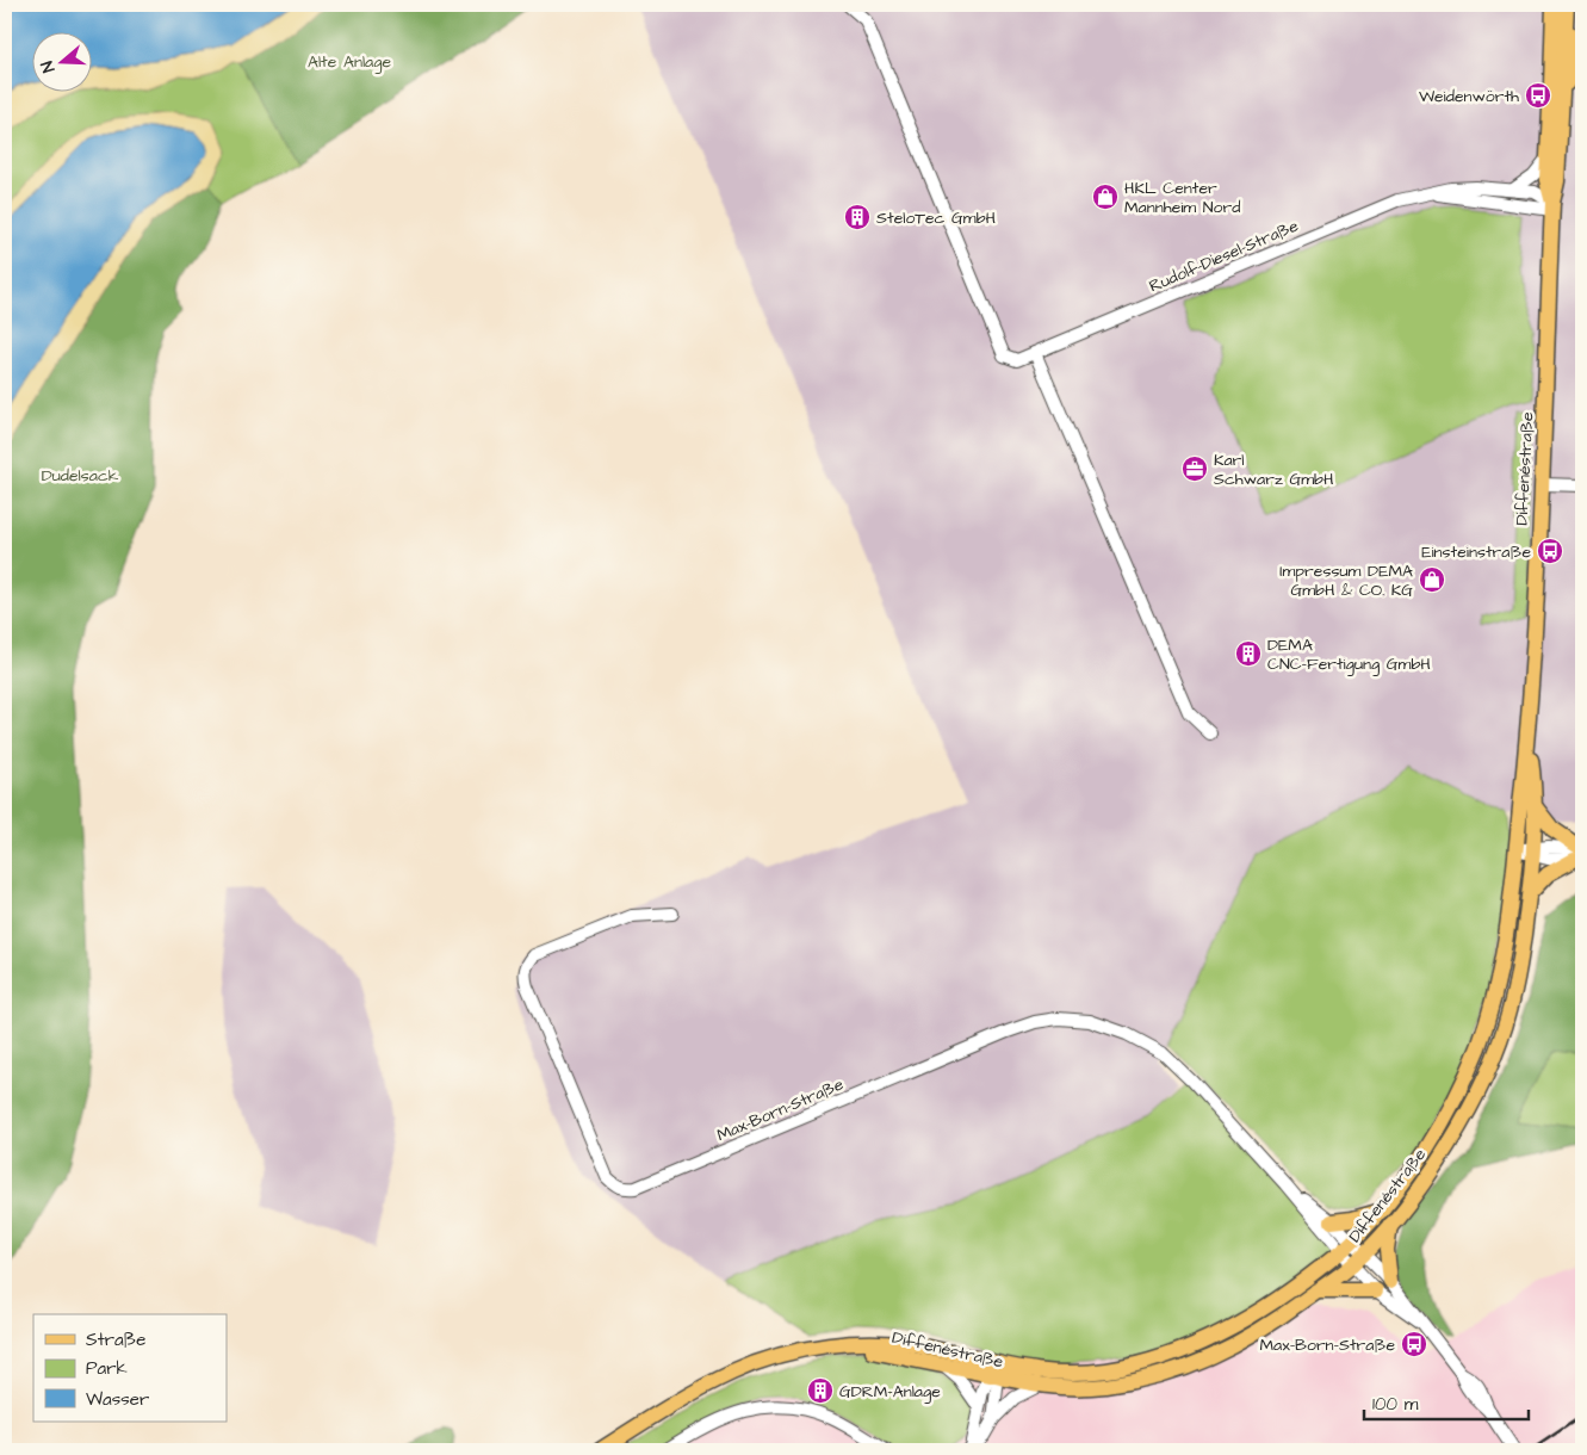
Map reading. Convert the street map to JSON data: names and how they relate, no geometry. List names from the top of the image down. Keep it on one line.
{"streets":{"main road":["Diffenéstraße"],"street":["Rudolf-Diesel-Straße","Max-Born-Straße"]},"crossings":[["Rudolf-Diesel-Straße","Diffenéstraße"],["Diffenéstraße","Max-Born-Straße"]],"parks":["Alte Anlage","Dudelsack"],"places":{"bus stop":["Weidenwörth","Einsteinstraße","Max-Born-Straße"],"shop":["HKL Center Mannheim Nord","Impressum DEMA GmbH & CO. KG"],"building":["SteloTec GmbH","DEMA CNC-Fertigung GmbH","GDRM-Anlage"],"office":["Karl Schwarz GmbH"]},"legend":["Straße","Park","Wasser"],"scale_bar":"100 m","north":"left"}
